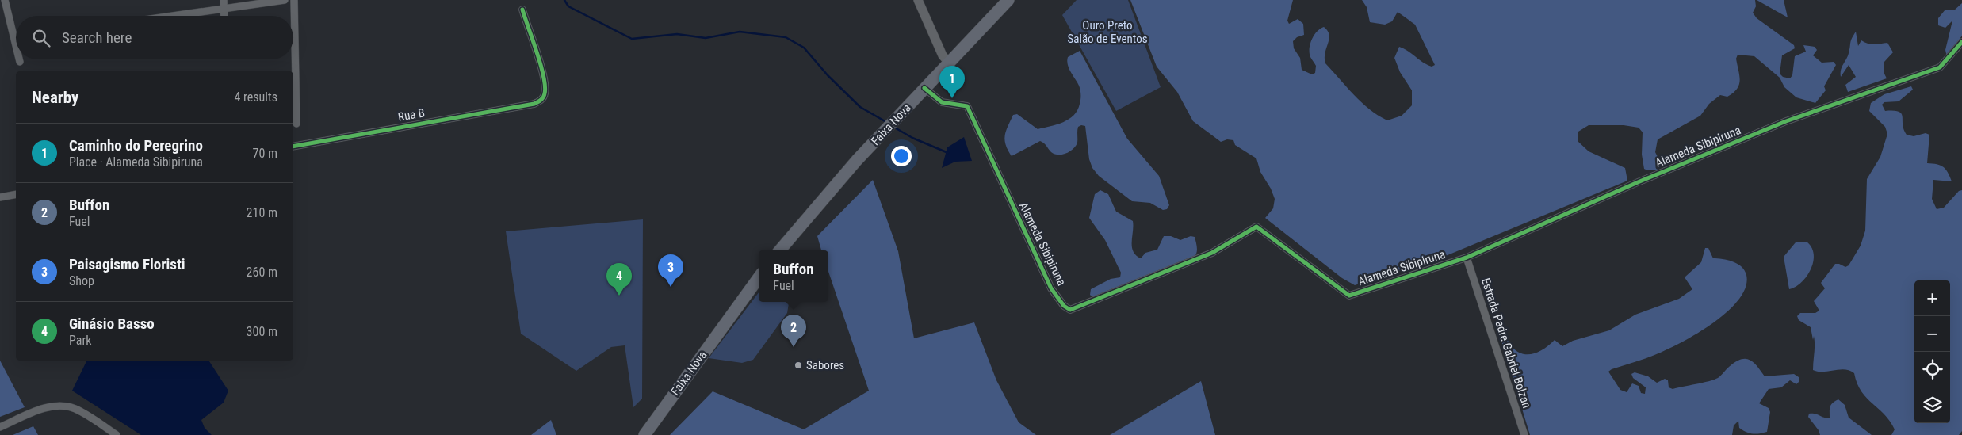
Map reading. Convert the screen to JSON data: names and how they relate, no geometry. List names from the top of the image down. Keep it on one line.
{"streets":{"highway":["Faixa Nova"],"street":["Rua B","Alameda Sibipiruna","Estrada Padre Gabriel Bolzan"]},"crossings":[["Faixa Nova","Alameda Sibipiruna"],["Alameda Sibipiruna","Estrada Padre Gabriel Bolzan"]],"parks":["Ouro Preto Salão de Eventos"],"places":["Sabores"],"page":{"search":"Search here","pins":["1","3","4","2"],"heading":["Nearby","4 results"],"list":[{"mark":"1","name":"Caminho do Peregrino","note":"Place · Alameda Sibipiruna","value":"70 m"},{"mark":"2","name":"Buffon","note":"Fuel","value":"210 m"},{"mark":"3","name":"Paisagismo Floristi","note":"Shop","value":"260 m"},{"mark":"4","name":"Ginásio Basso","note":"Park","value":"300 m"}],"popup":["Buffon","Fuel"],"map_buttons":["+","−"]}}
